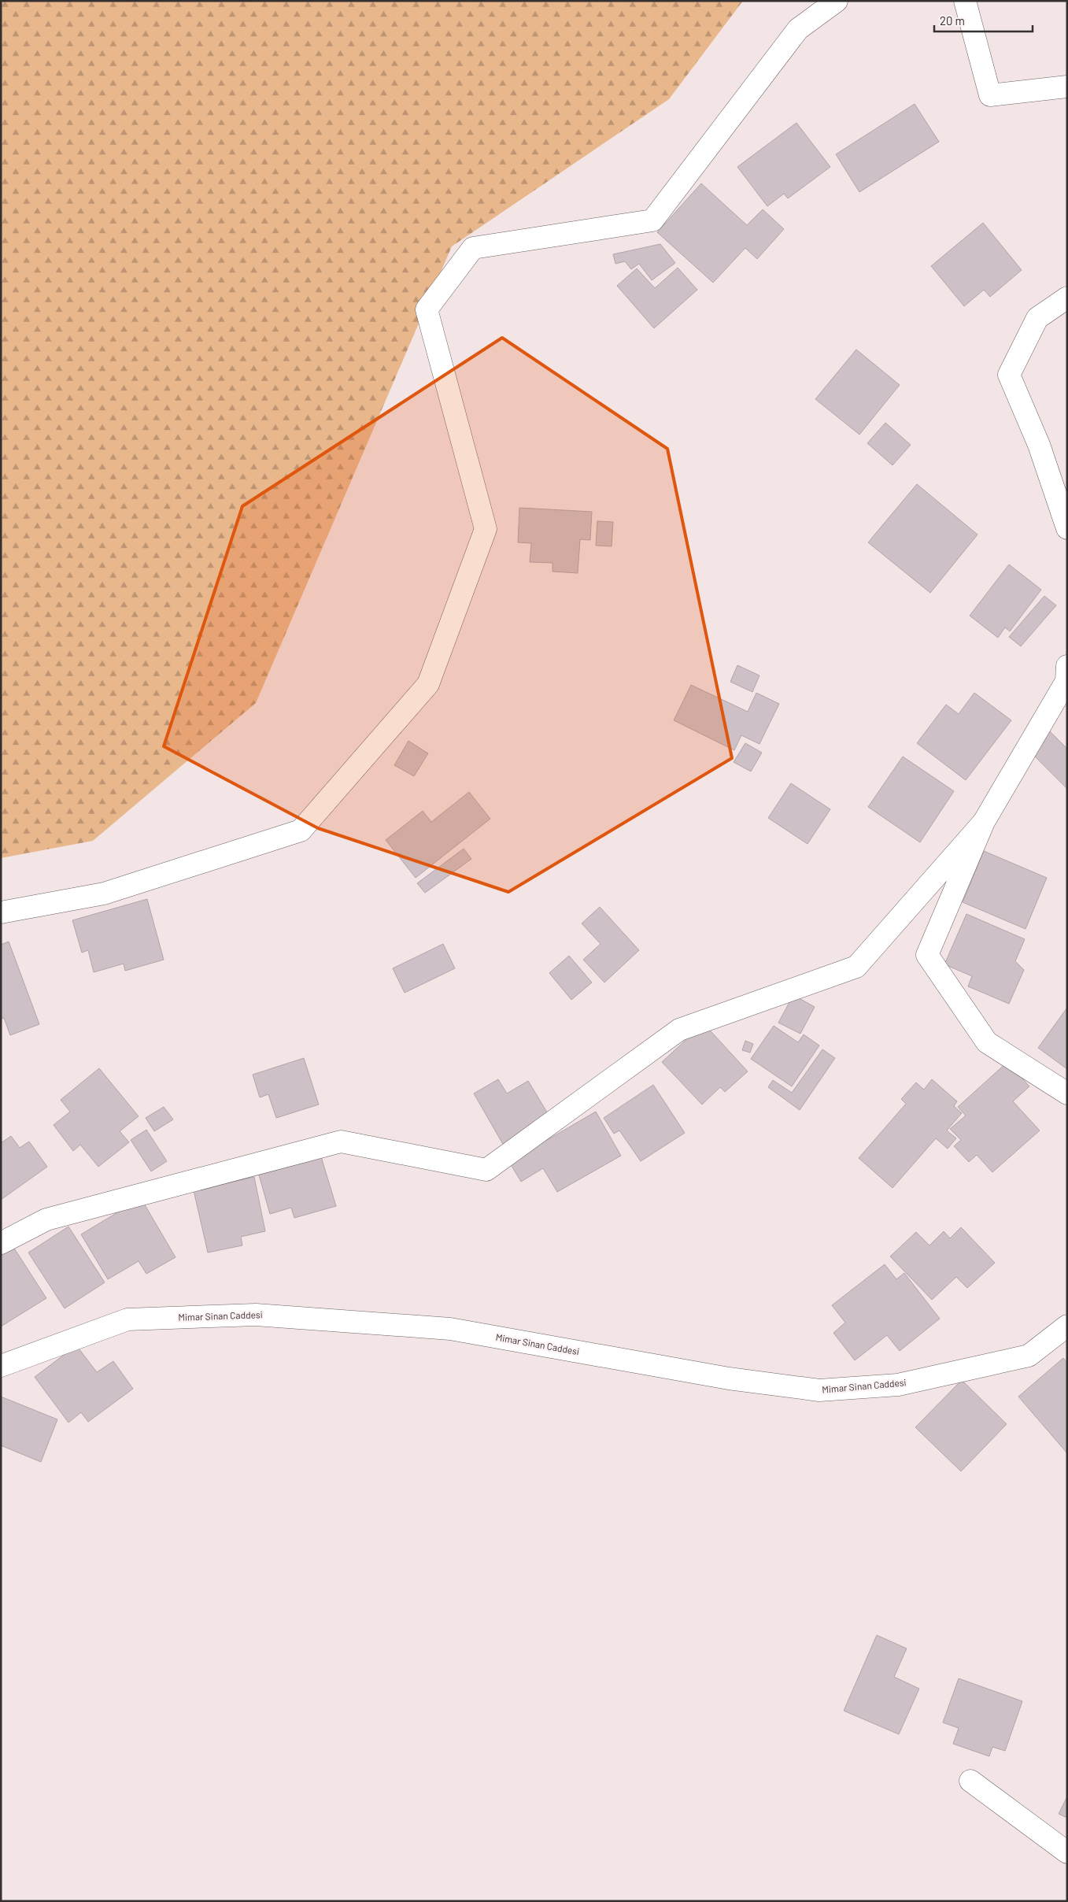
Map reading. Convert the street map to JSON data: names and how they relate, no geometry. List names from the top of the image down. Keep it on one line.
{"streets":{"street":["Mimar Sinan Caddesi"]},"scale_bar":"20 m"}
